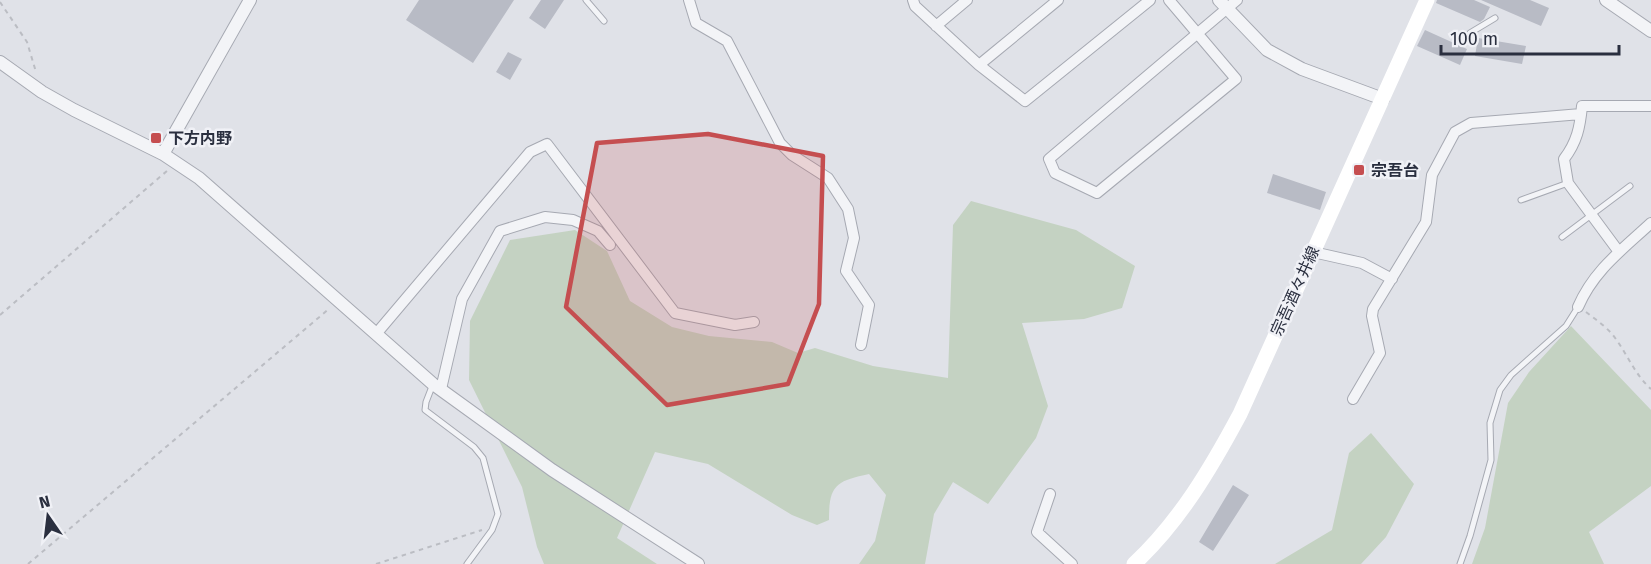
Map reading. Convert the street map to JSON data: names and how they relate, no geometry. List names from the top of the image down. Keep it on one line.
{"streets":{"main road":["宗吾酒々井線"]},"places":{"transit":["下方内野","宗吾台"]},"scale_bar":"100 m","north":"top"}
